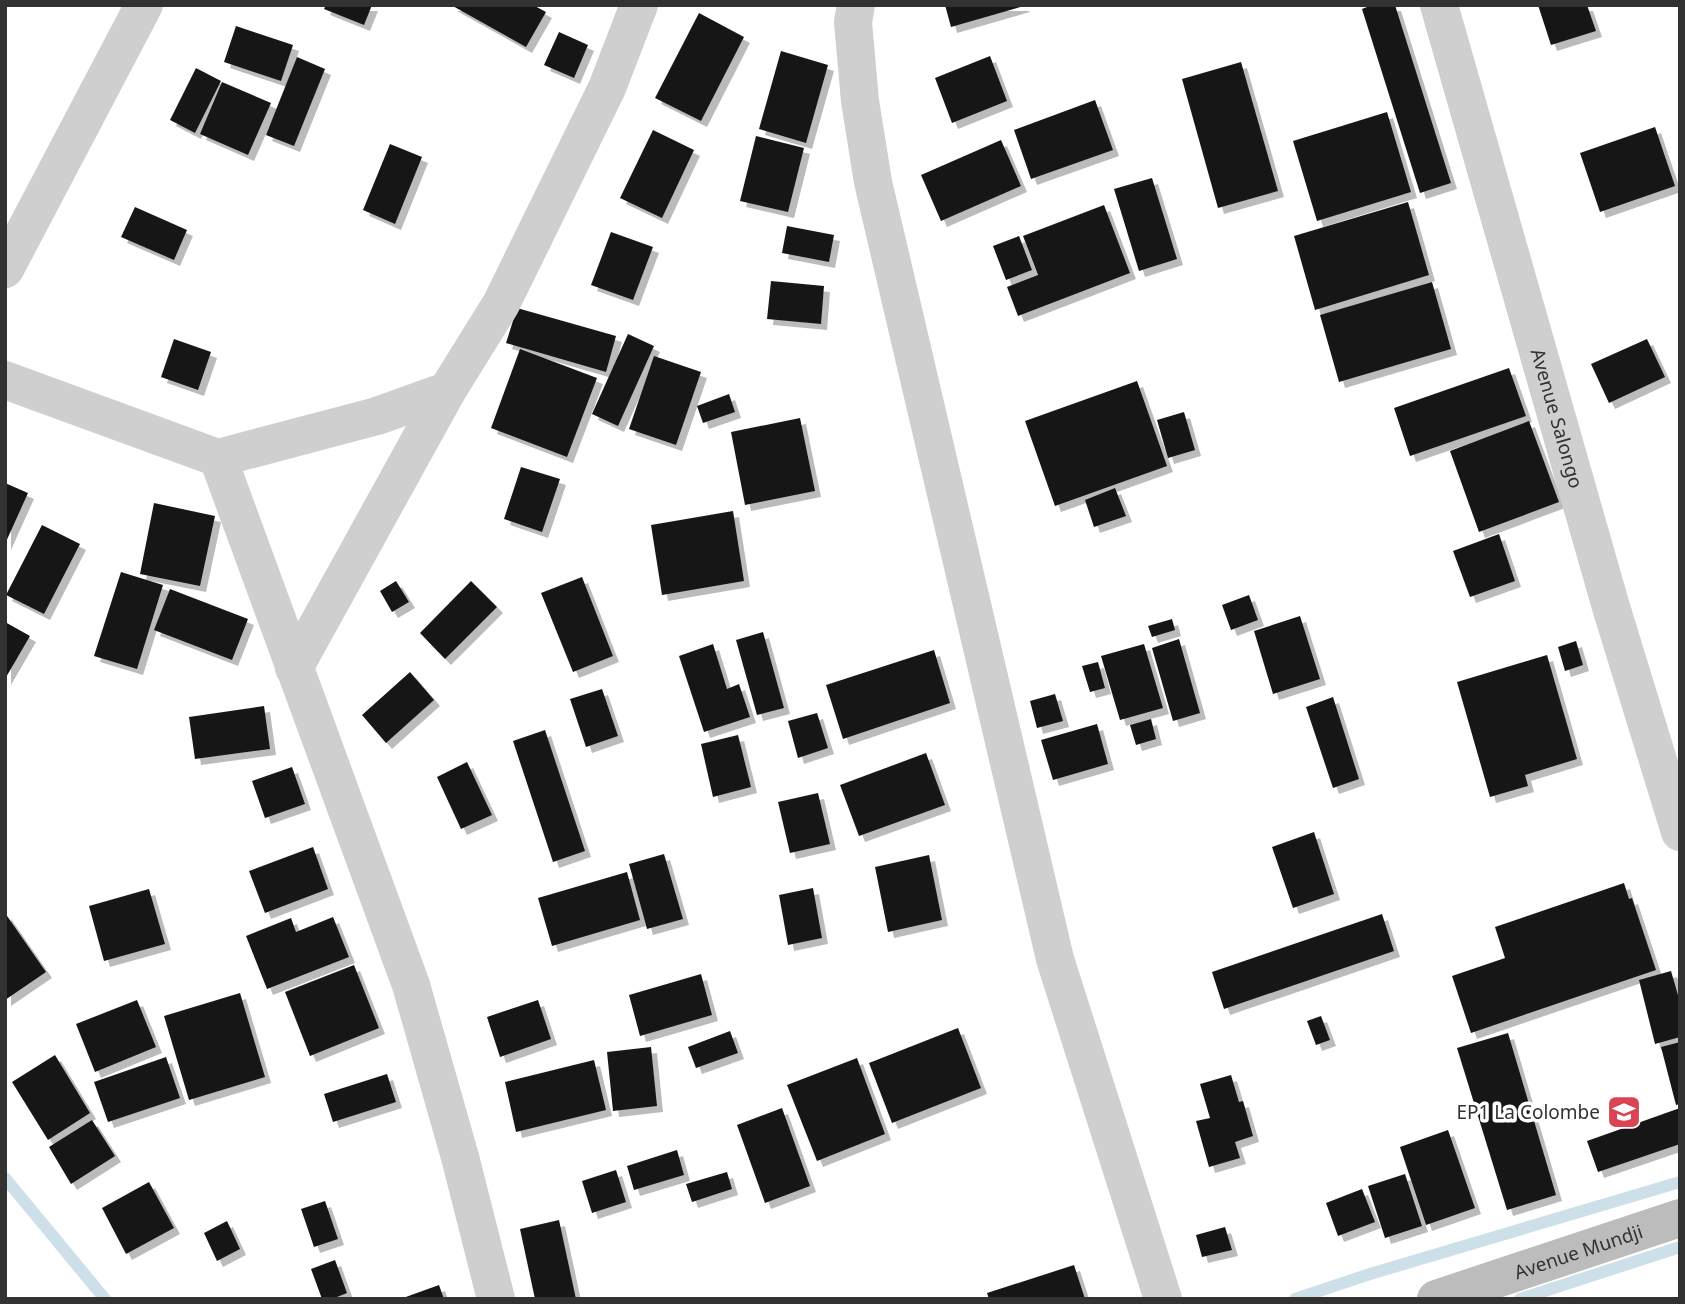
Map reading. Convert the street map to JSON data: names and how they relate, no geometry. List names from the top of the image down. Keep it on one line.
{"streets":{"street":["Avenue Salongo","Avenue Mundji"]},"places":{"school or university":["EP1 La Colombe"]}}
